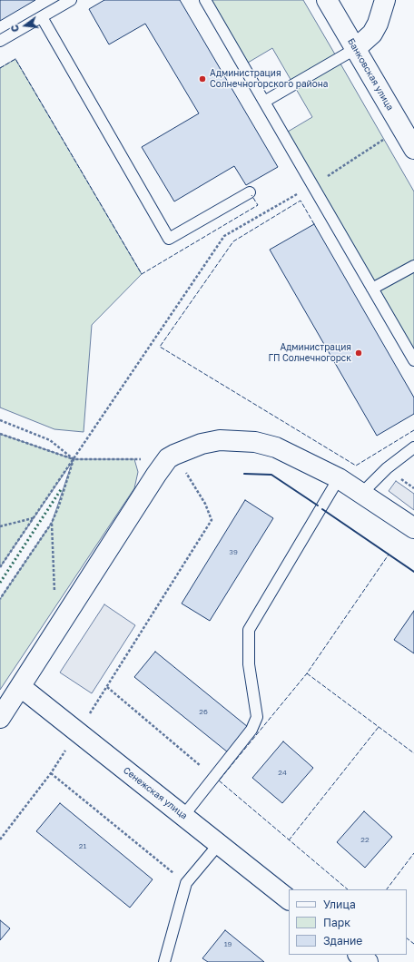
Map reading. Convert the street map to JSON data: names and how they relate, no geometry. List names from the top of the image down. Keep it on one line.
{"streets":{"street":["Банковская улица","Сенежская улица"]},"places":["Администрация Солнечногорского района","Администрация ГП Солнечногорск"],"house_numbers":["39","26","24","22","21","19"],"legend":["Улица","Парк","Здание"],"north":"left"}
